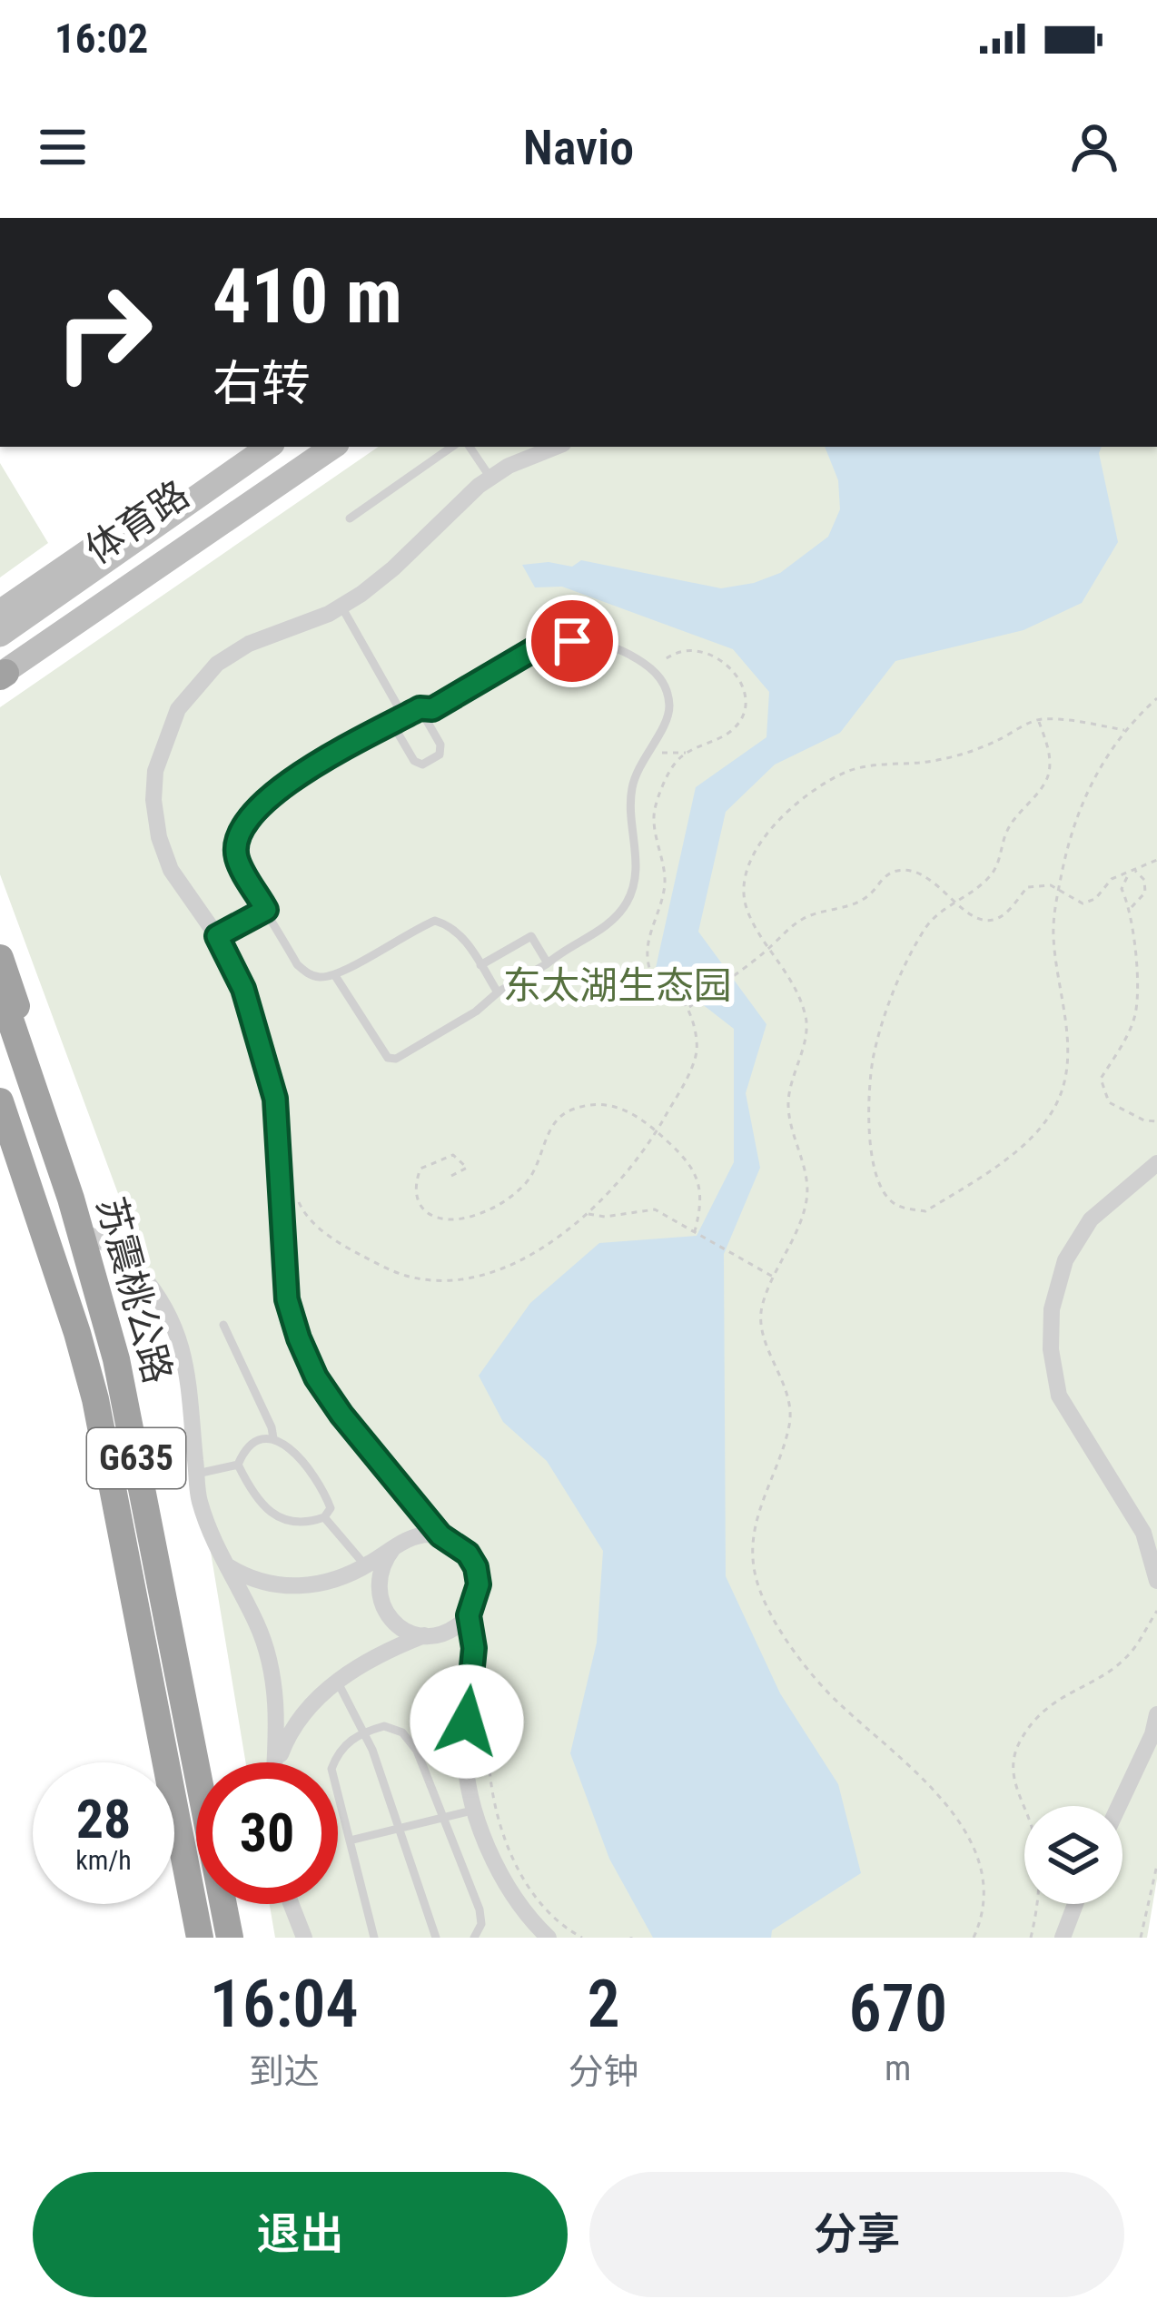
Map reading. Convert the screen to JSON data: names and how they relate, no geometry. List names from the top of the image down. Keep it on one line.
{"streets":{"highway":["苏震桃公路","G635"],"main road":["体育路"]},"parks":["东太湖生态园"],"page":{"status":"16:02","header":"Navio","turn":["410 m","右转"],"speed":"28 km/h","limit":"30","eta":["16:04","到达","2","分钟","670","m"],"buttons":["退出","分享"]}}
